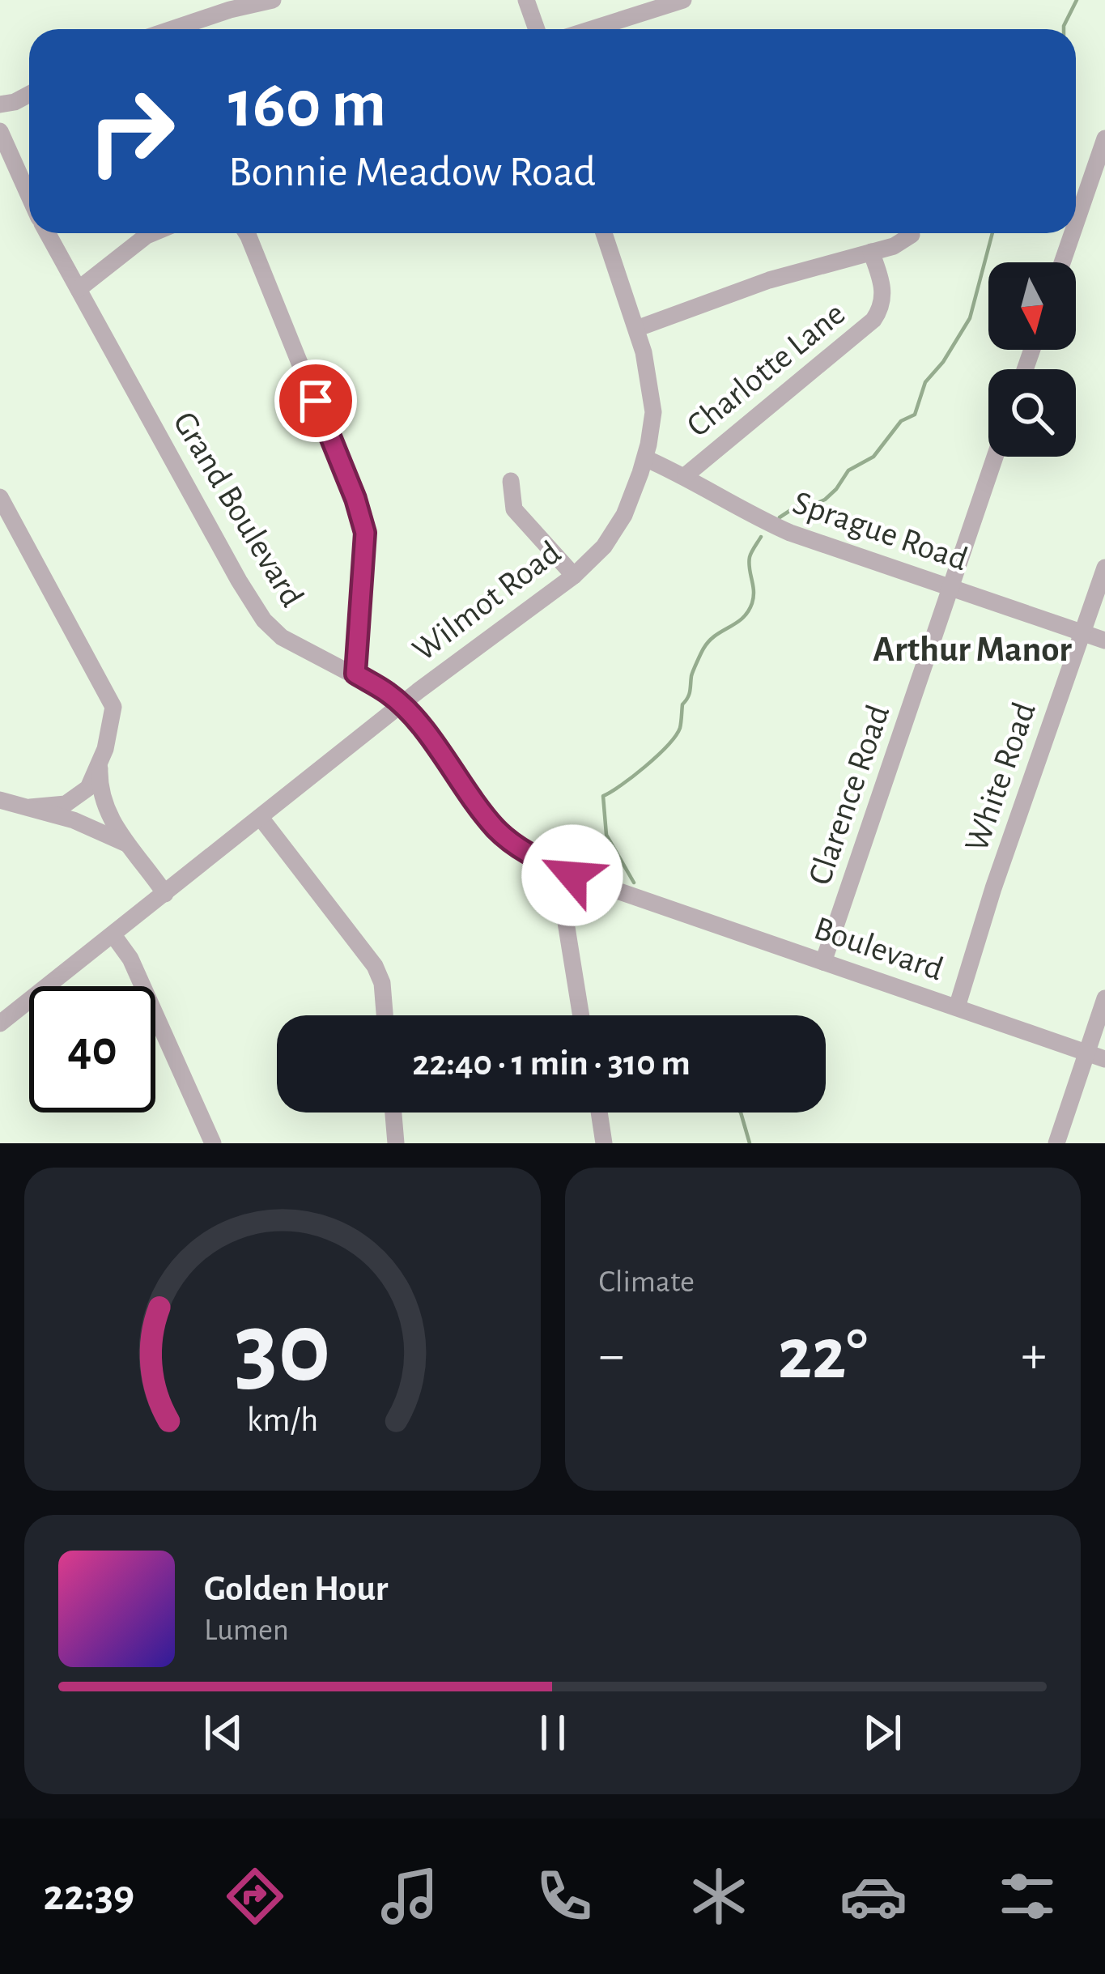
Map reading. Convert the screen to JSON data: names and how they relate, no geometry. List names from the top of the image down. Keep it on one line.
{"streets":{"street":["Charlotte Lane","Grand Boulevard","Sprague Road","Wilmot Road","White Road","Clarence Road","Boulevard"]},"crossings":[["Charlotte Lane","Sprague Road"],["Grand Boulevard","Wilmot Road"],["Grand Boulevard","Boulevard"],["Sprague Road","Wilmot Road"],["Sprague Road","White Road"],["Sprague Road","Clarence Road"],["White Road","Boulevard"],["Clarence Road","Boulevard"]],"districts":["Arthur Manor"],"north":"bottom","page":{"turn":["160 m","Bonnie Meadow Road"],"limit":"40","trip":"22:40 · 1 min · 310 m","tile":"Climate","heat":["−","22°","+"],"song":["Golden Hour","Lumen"],"tabs":"22:39","gauge":["30","km/h"]}}
